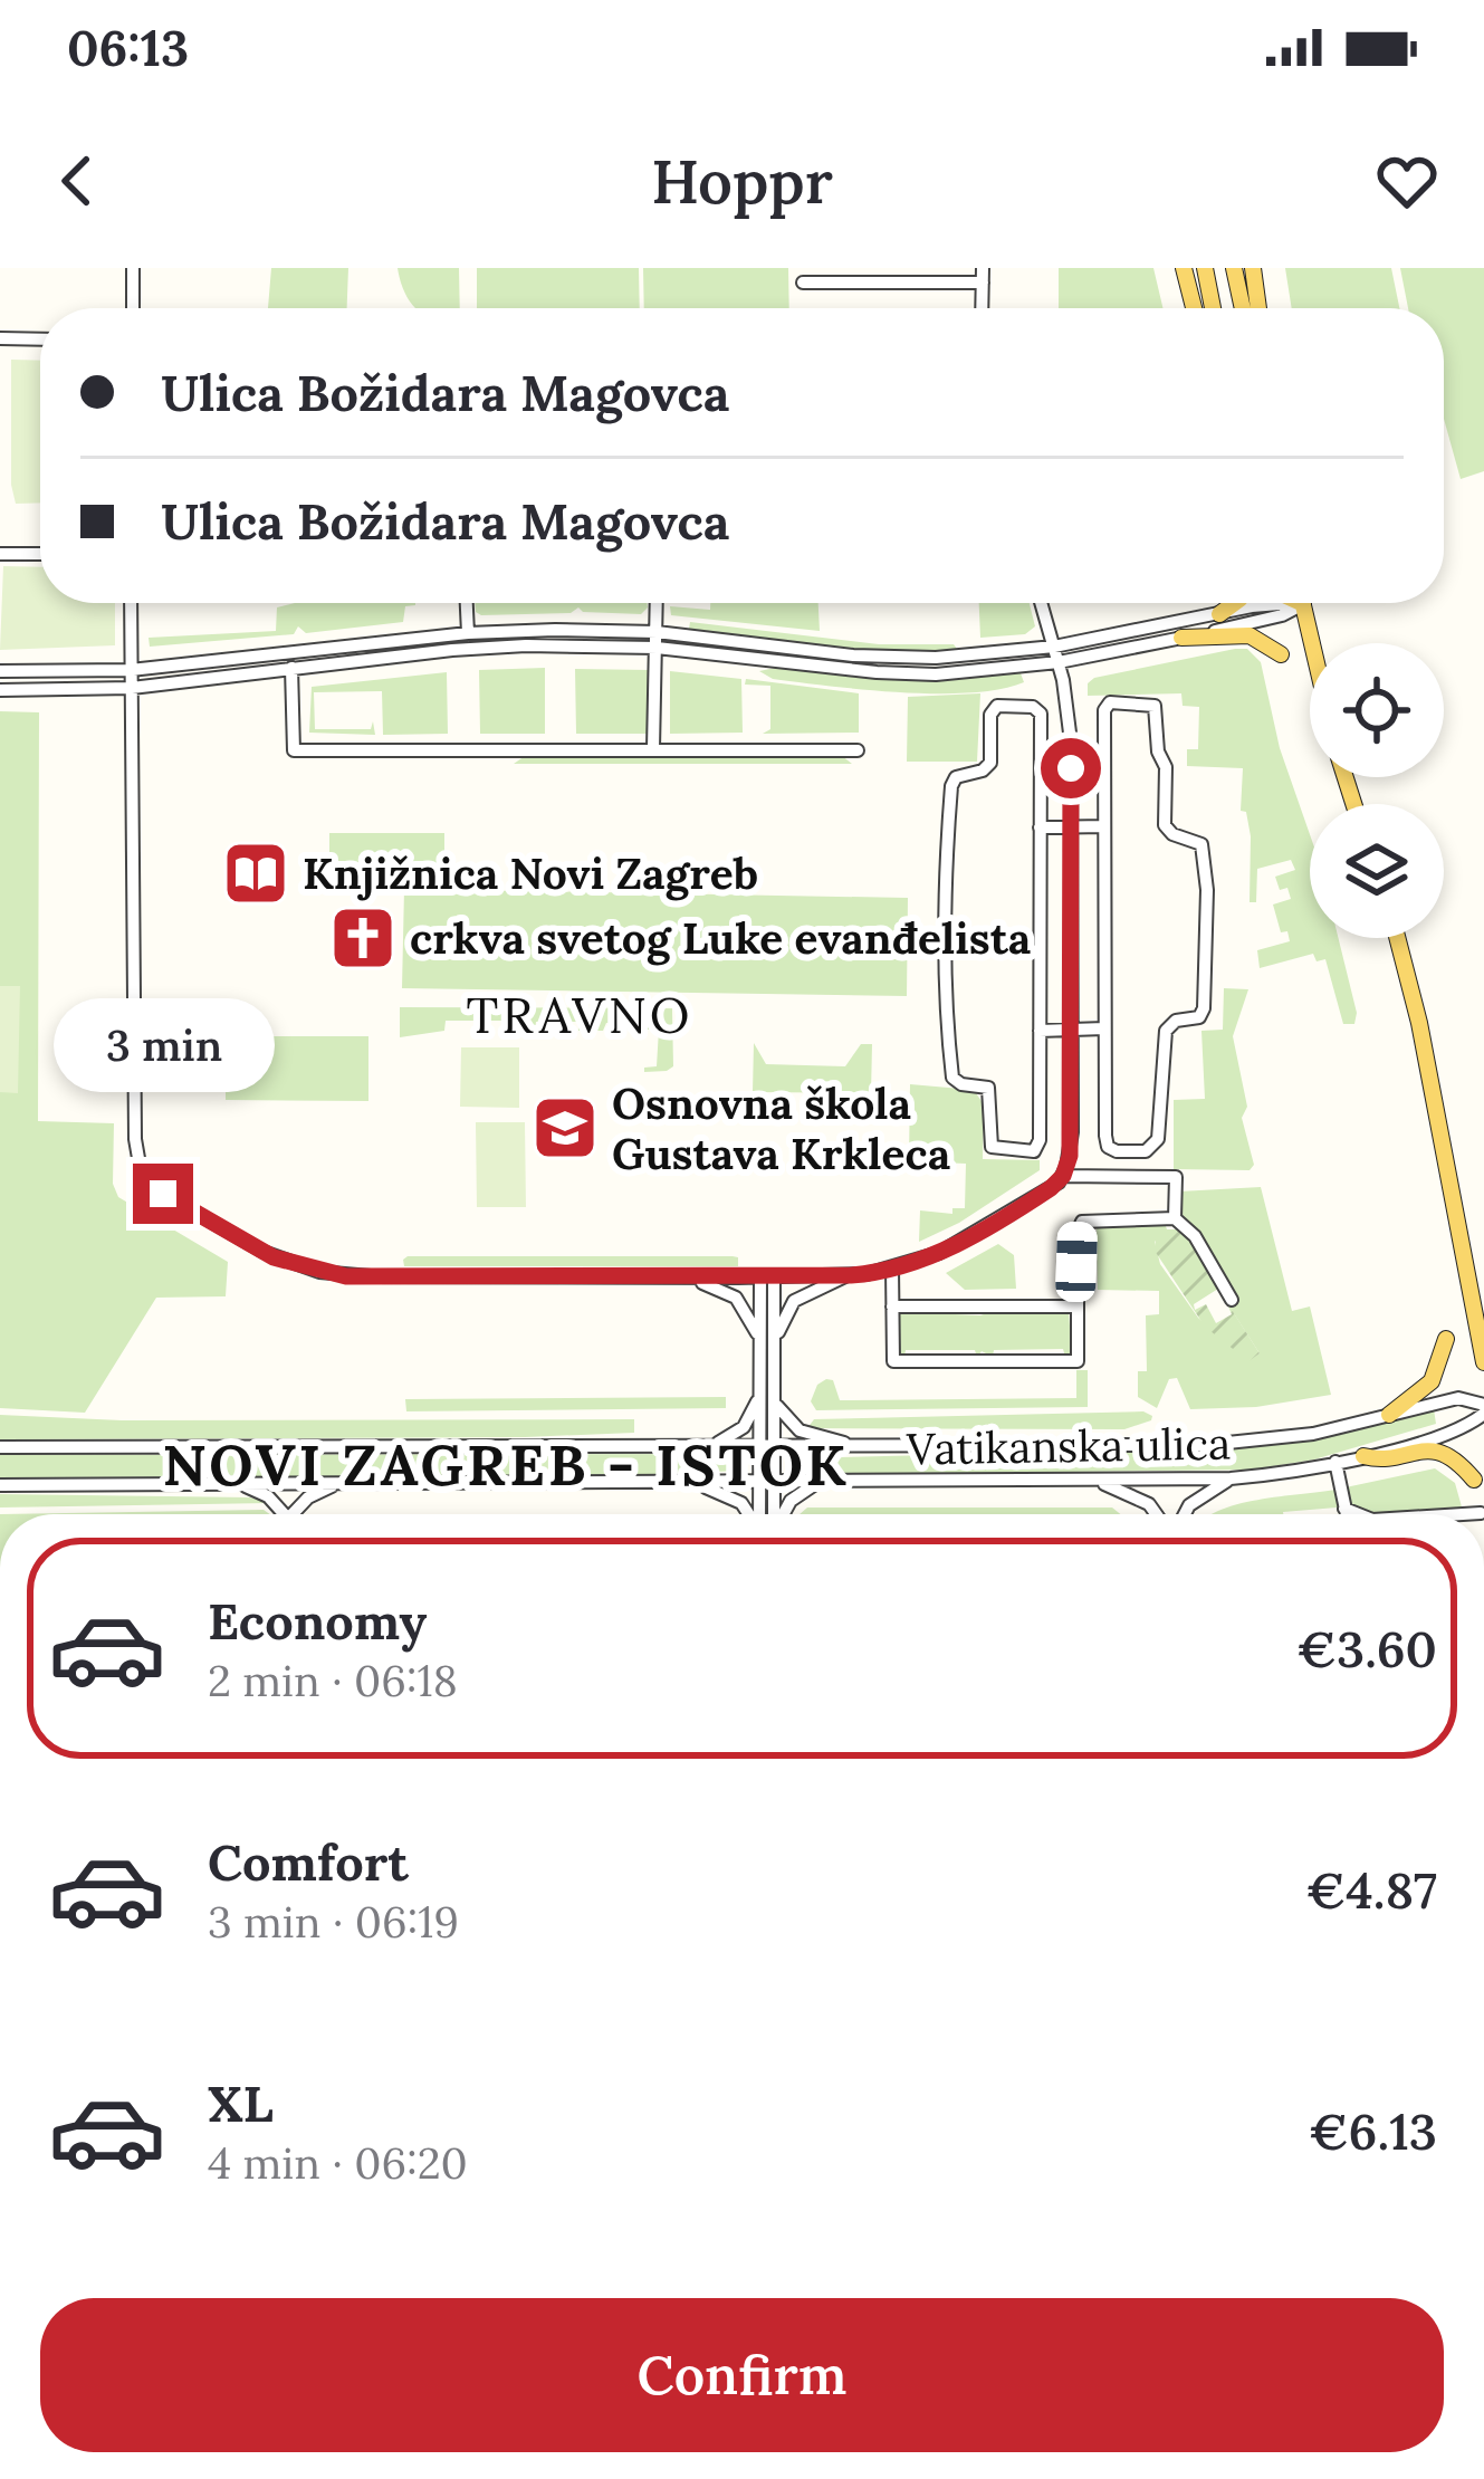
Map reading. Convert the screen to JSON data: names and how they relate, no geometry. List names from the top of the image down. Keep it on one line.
{"streets":{"street":["Vatikanska ulica"]},"districts":["TRAVNO","NOVI ZAGREB - ISTOK"],"places":{"library":["Knjižnica Novi Zagreb"],"church":["crkva svetog Luke evanđelista"],"school or university":["Osnovna škola Gustava Krkleca"]},"page":{"status":"06:13","header":"Hoppr","banner":["Ulica Božidara Magovca","Ulica Božidara Magovca"],"bubble":"3 min","list":[{"name":"Economy","note":"2 min · 06:18","value":"€3.60"},{"name":"Comfort","note":"3 min · 06:19","value":"€4.87"},{"name":"XL","note":"4 min · 06:20","value":"€6.13"}],"buttons":"Confirm"}}
